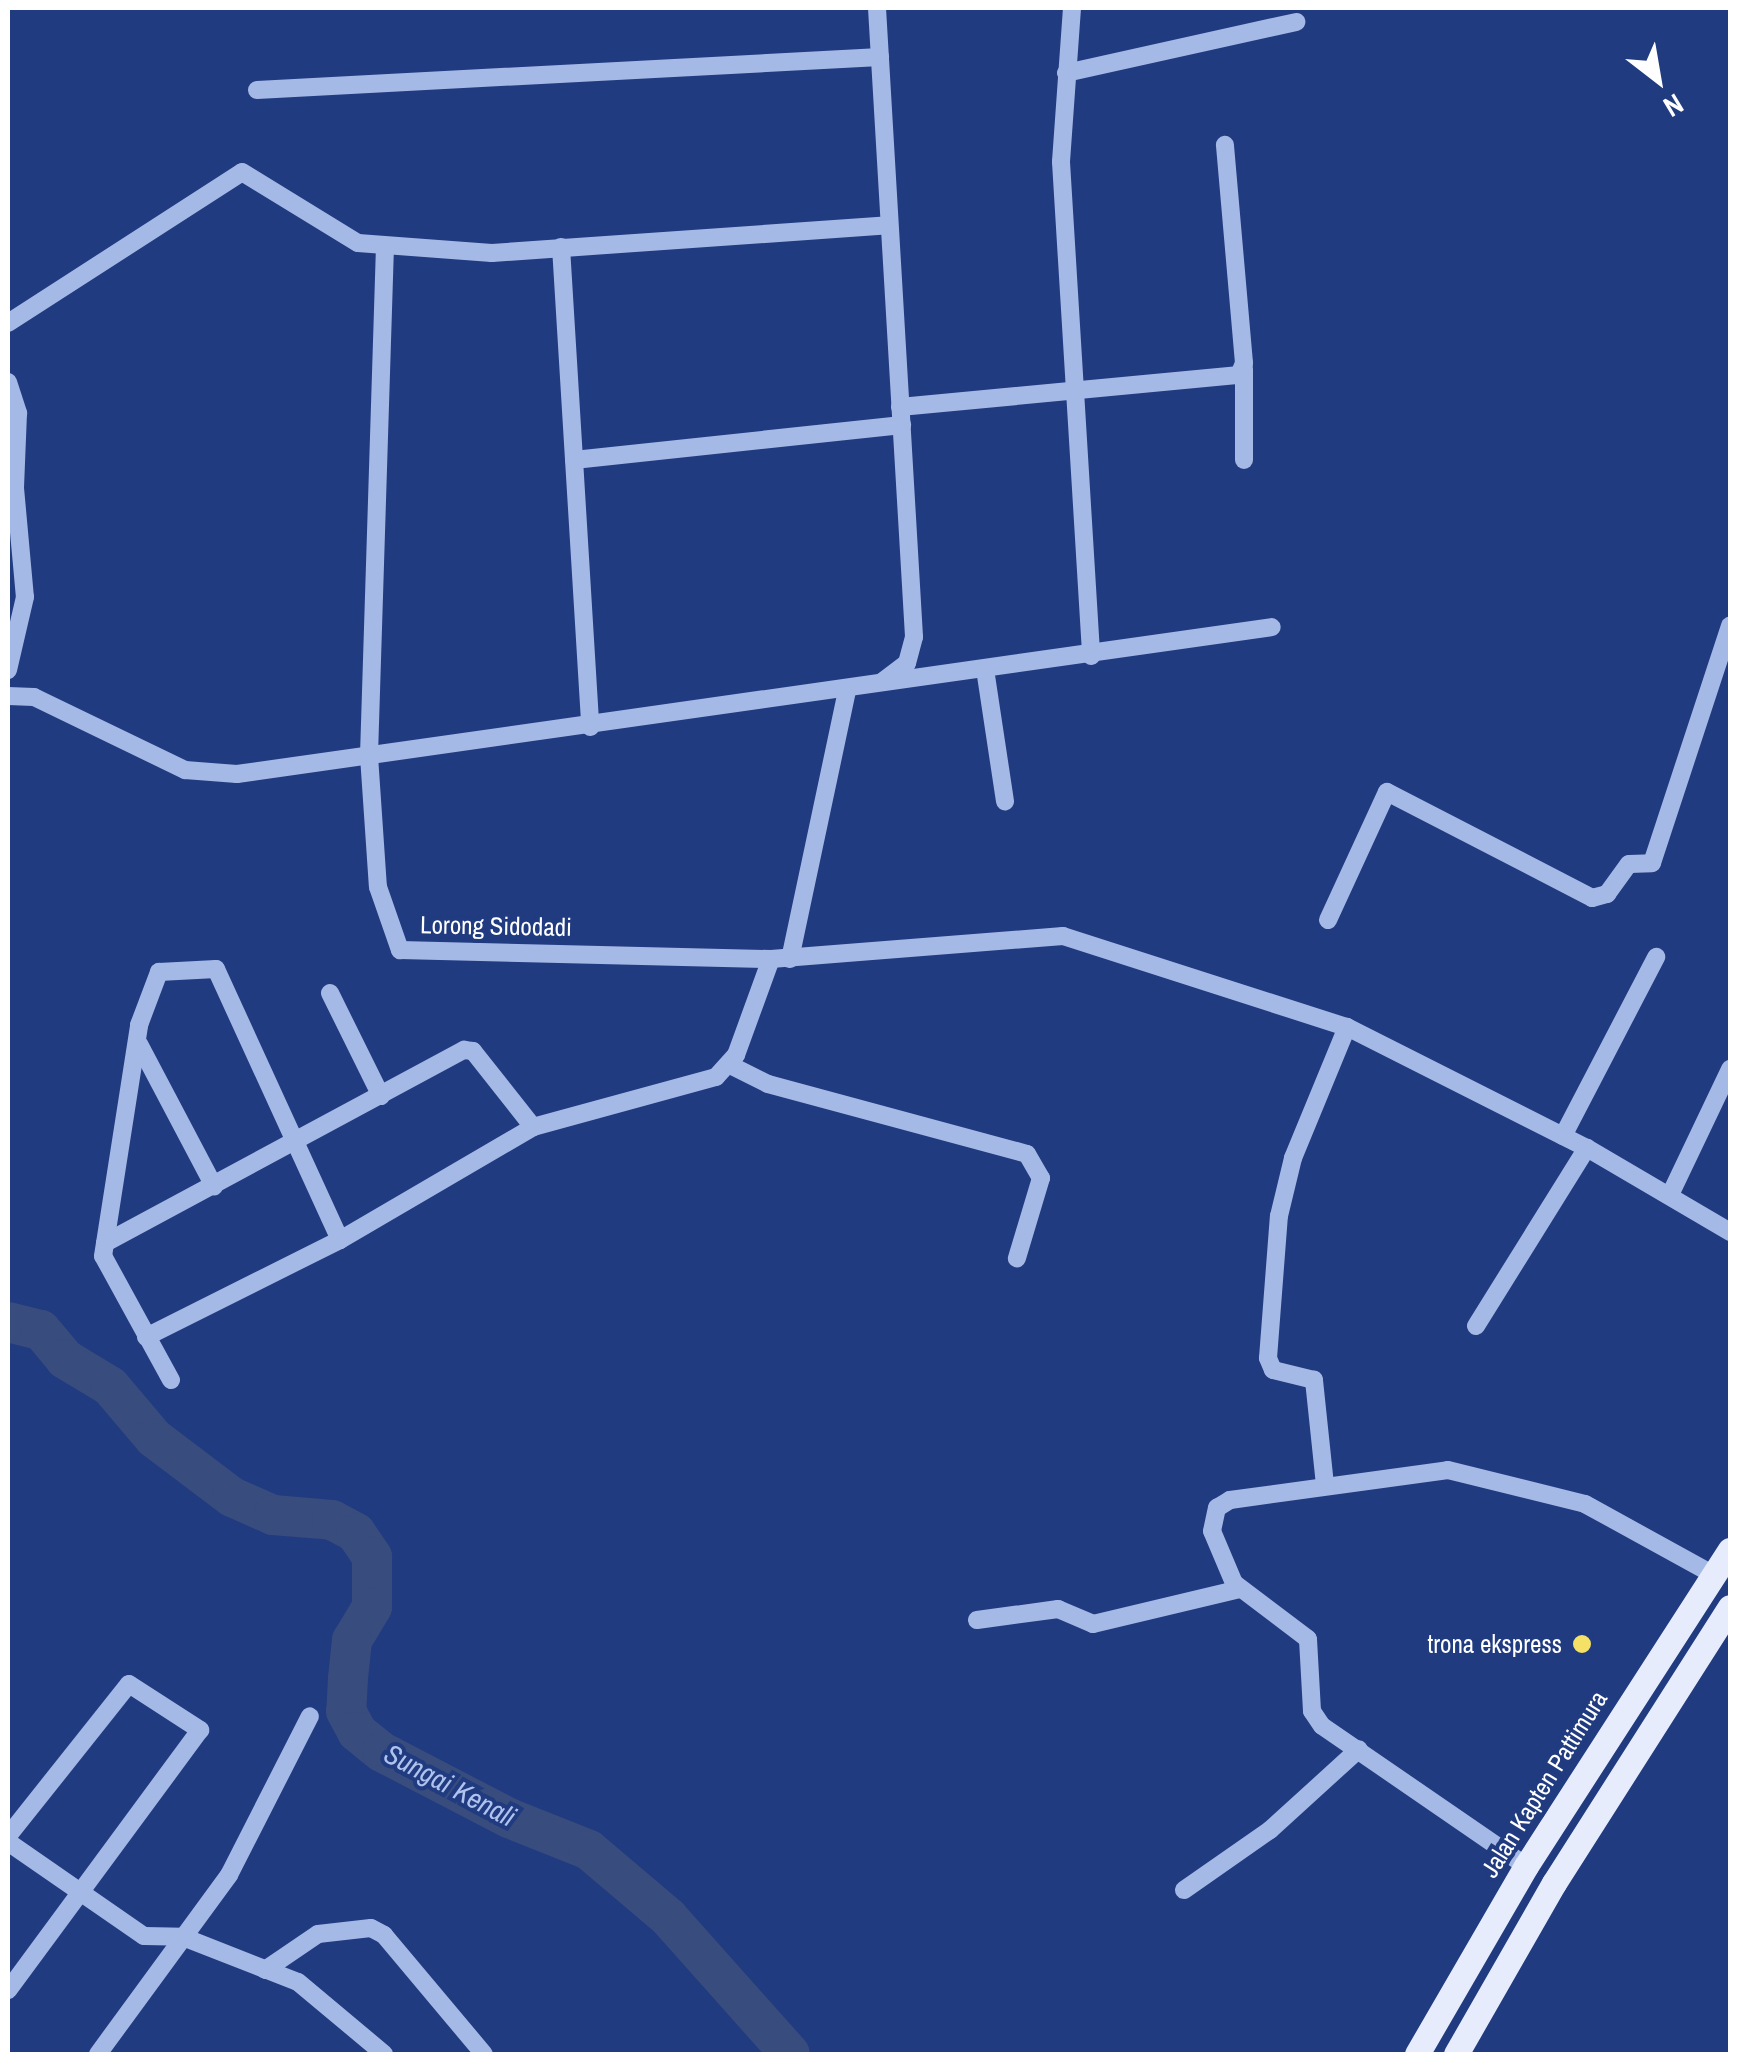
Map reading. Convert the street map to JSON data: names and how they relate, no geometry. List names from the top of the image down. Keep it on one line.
{"streets":{"main road":["Jalan Kapten Pattimura"],"street":["Lorong Sidodadi"]},"water":["Sungai Kenali"],"places":["trona ekspress"],"north":"bottom right"}
